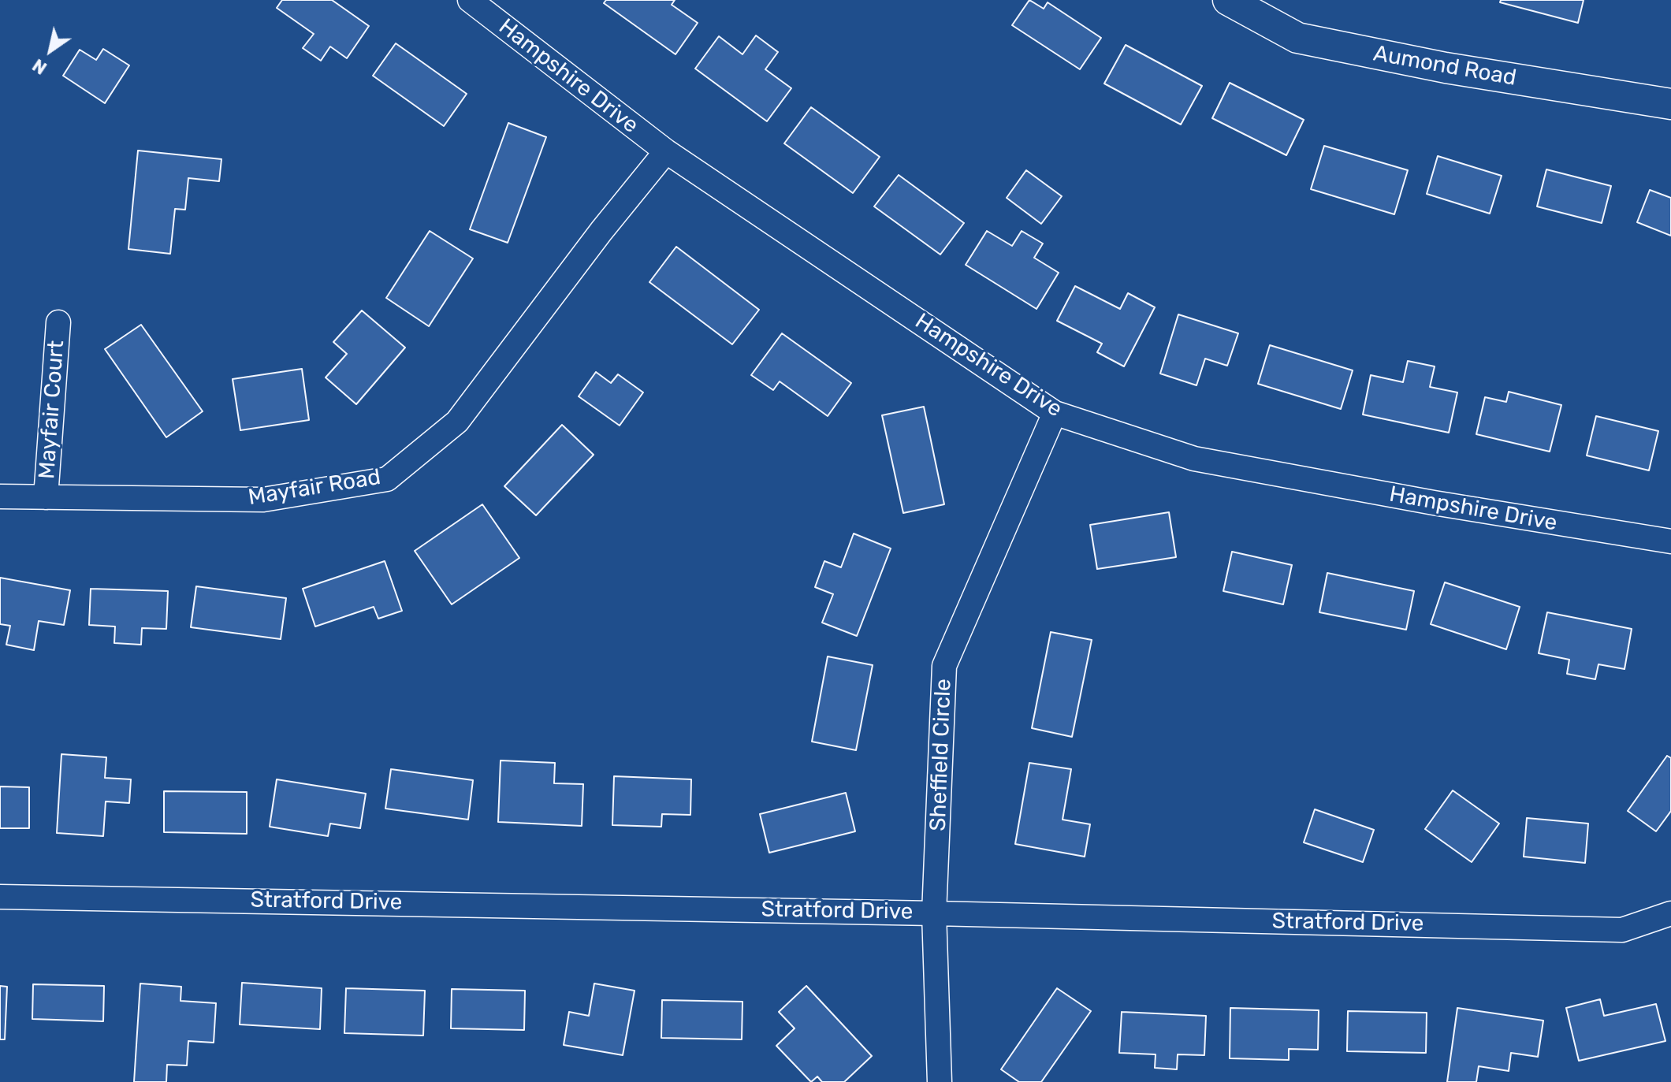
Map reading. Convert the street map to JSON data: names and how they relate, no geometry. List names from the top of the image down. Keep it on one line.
{"streets":{"street":["Aumond Road","Hampshire Drive","Mayfair Court","Mayfair Road","Sheffield Circle","Stratford Drive"]},"crossings":[["Hampshire Drive","Mayfair Road"],["Hampshire Drive","Sheffield Circle"],["Mayfair Court","Mayfair Road"],["Sheffield Circle","Stratford Drive"]],"north":"bottom left"}
